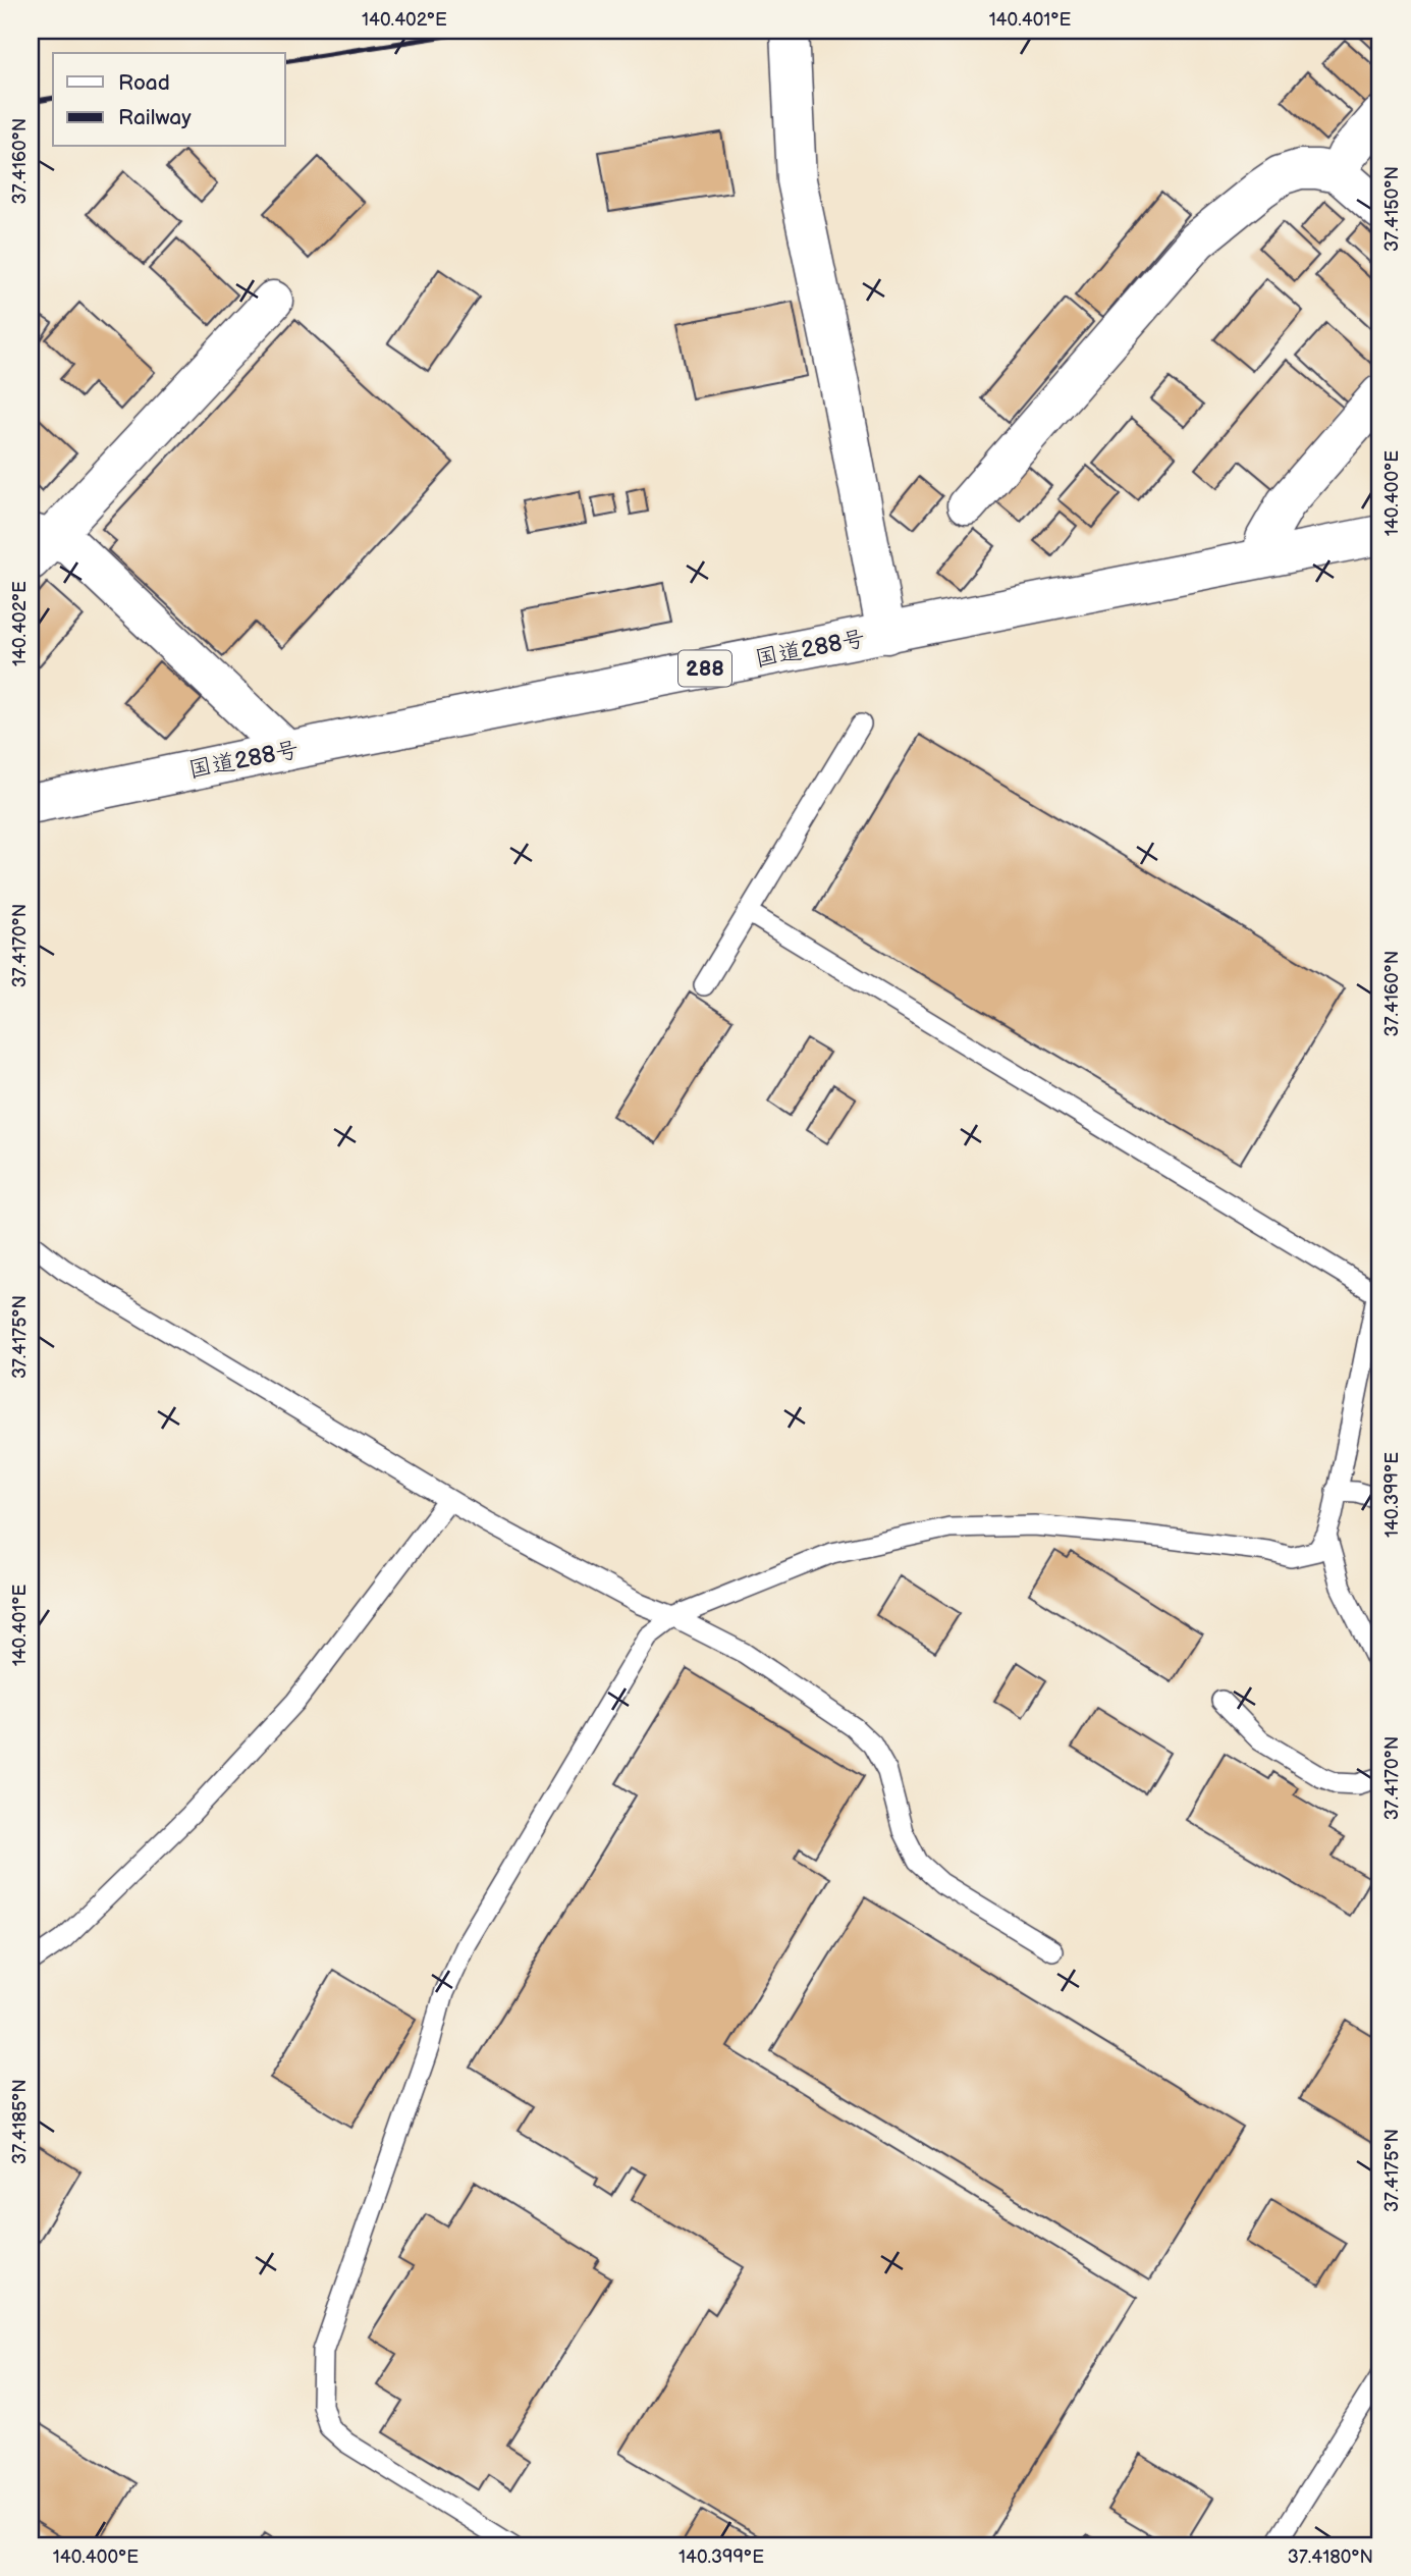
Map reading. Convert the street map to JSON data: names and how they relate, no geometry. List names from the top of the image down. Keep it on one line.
{"streets":{"main road":["国道288号","288"]},"legend":["Road","Railway"],"coordinates":["140.402°E","140.401°E","37.4160°N","37.4150°N","140.400°E","37.4170°N","37.4175°N","140.399°E","37.4185°N","37.4180°N"]}
